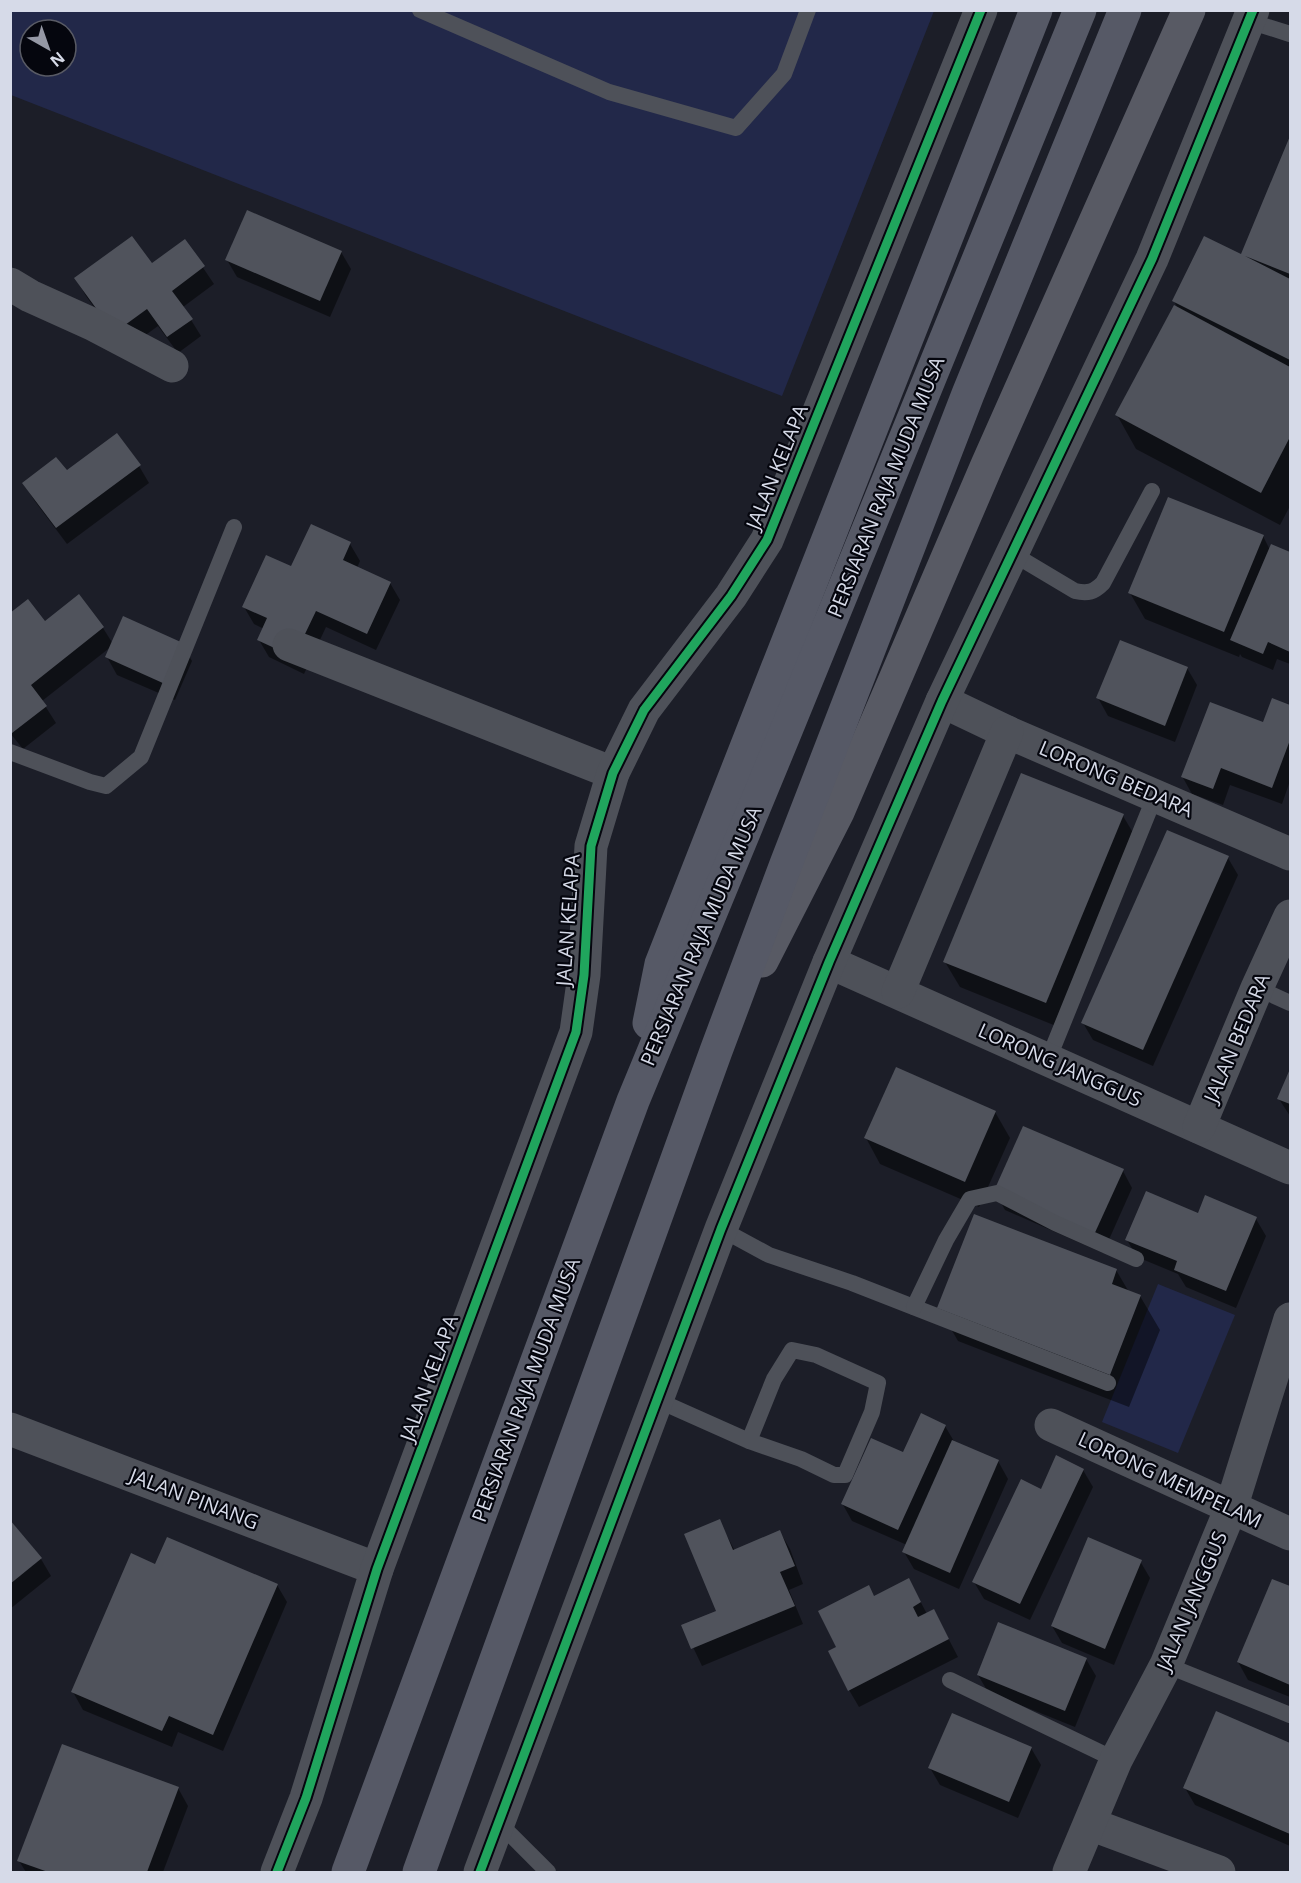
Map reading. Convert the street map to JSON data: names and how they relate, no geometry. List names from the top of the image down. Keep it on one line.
{"streets":{"highway":["PERSIARAN RAJA MUDA MUSA"],"street":["JALAN KELAPA","LORONG BEDARA","JALAN BEDARA","LORONG JANGGUS","LORONG MEMPELAM","JALAN PINANG","JALAN JANGGUS"]},"crossings":[["JALAN KELAPA","JALAN PINANG"],["JALAN BEDARA","LORONG JANGGUS"],["LORONG MEMPELAM","JALAN JANGGUS"]],"north":"bottom right"}
